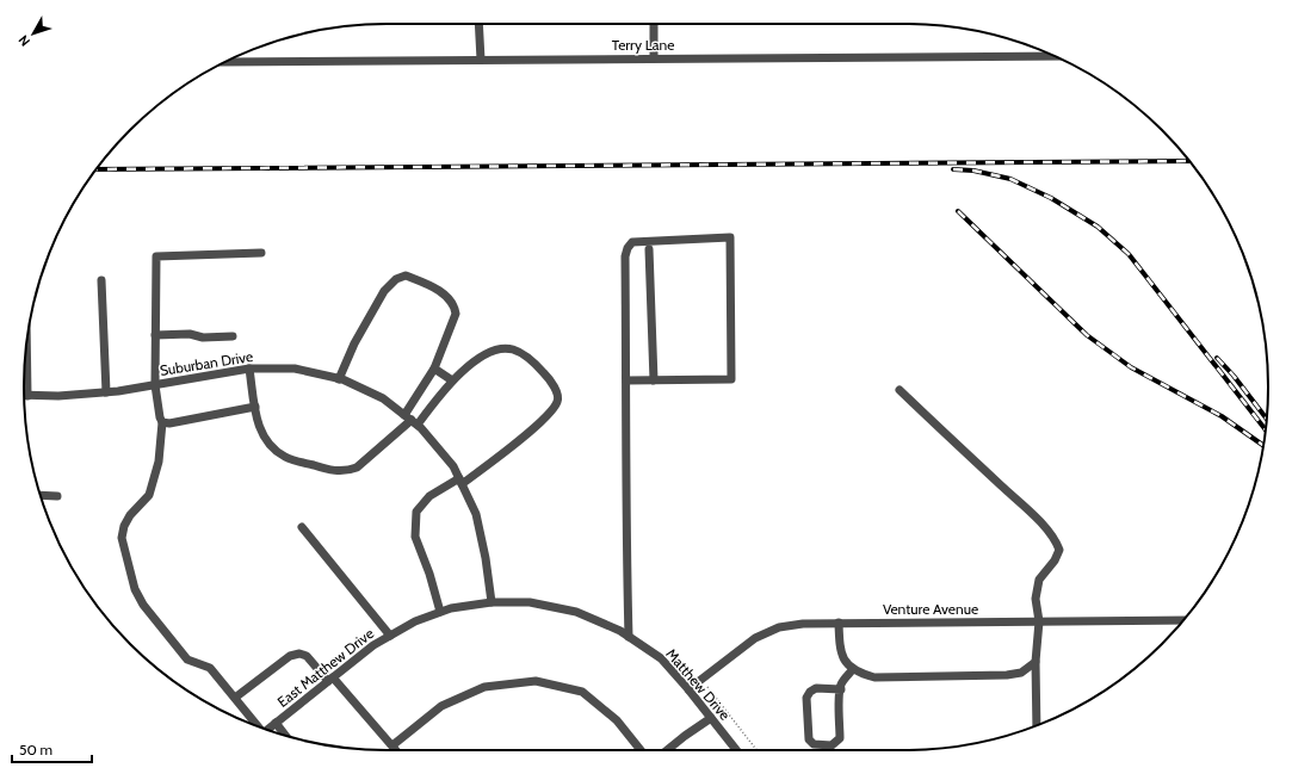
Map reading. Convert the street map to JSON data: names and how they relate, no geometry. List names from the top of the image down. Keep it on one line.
{"streets":{"street":["Terry Lane","Suburban Drive","Venture Avenue","East Matthew Drive","Matthew Drive"]},"crossings":[["Suburban Drive","East Matthew Drive"],["Suburban Drive","Matthew Drive"],["Venture Avenue","Matthew Drive"],["East Matthew Drive","Matthew Drive"]],"scale_bar":"50 m","north":"bottom left"}
